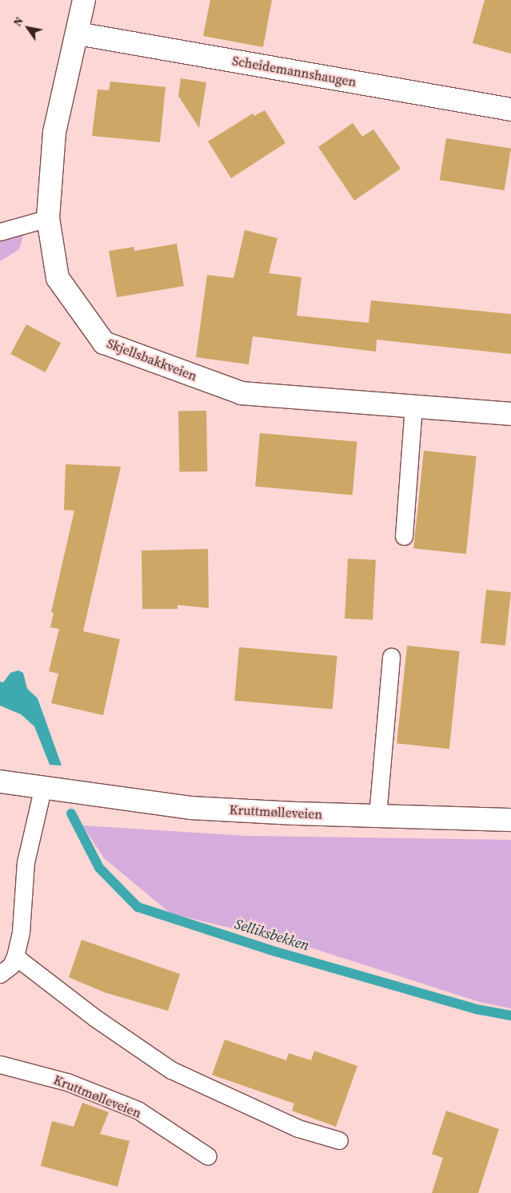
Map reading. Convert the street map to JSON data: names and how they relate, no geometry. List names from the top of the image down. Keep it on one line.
{"streets":{"street":["Scheidemannshaugen","Skjellsbakkveien","Kruttmølleveien"]},"crossings":[["Scheidemannshaugen","Skjellsbakkveien"]],"water":["Selliksbekken"],"north":"top left"}
